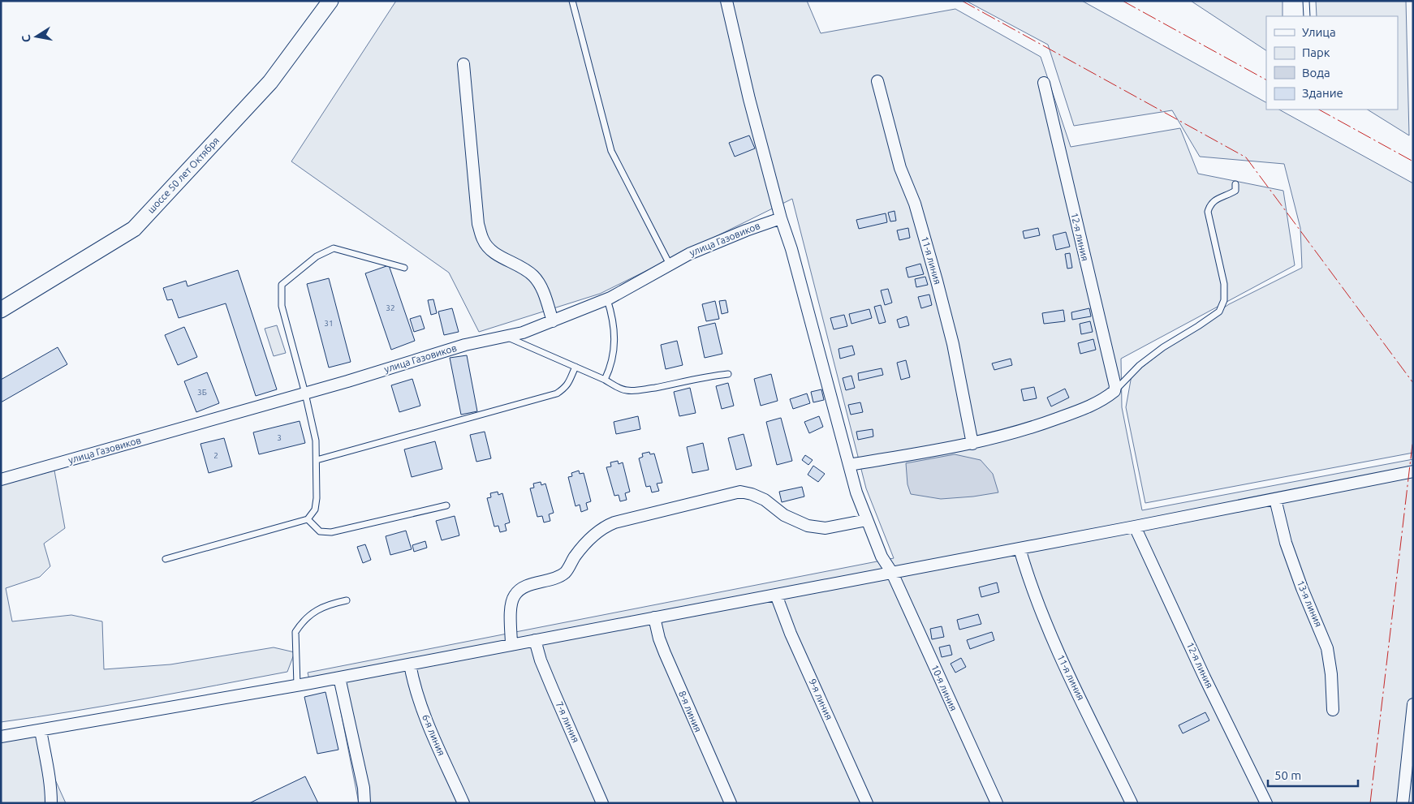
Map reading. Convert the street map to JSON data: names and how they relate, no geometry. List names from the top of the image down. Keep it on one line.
{"streets":{"street":["шоссе 50 лет Октября","12-я линия","улица Газовиков","11-я линия","13-я линия","10-я линия","9-я линия","8-я линия","7-я линия","6-я линия"]},"crossings":[["улица Газовиков","10-я линия"]],"house_numbers":["32","31","3Б","3","2"],"legend":["Улица","Парк","Вода","Здание"],"scale_bar":"50 m","north":"left"}
